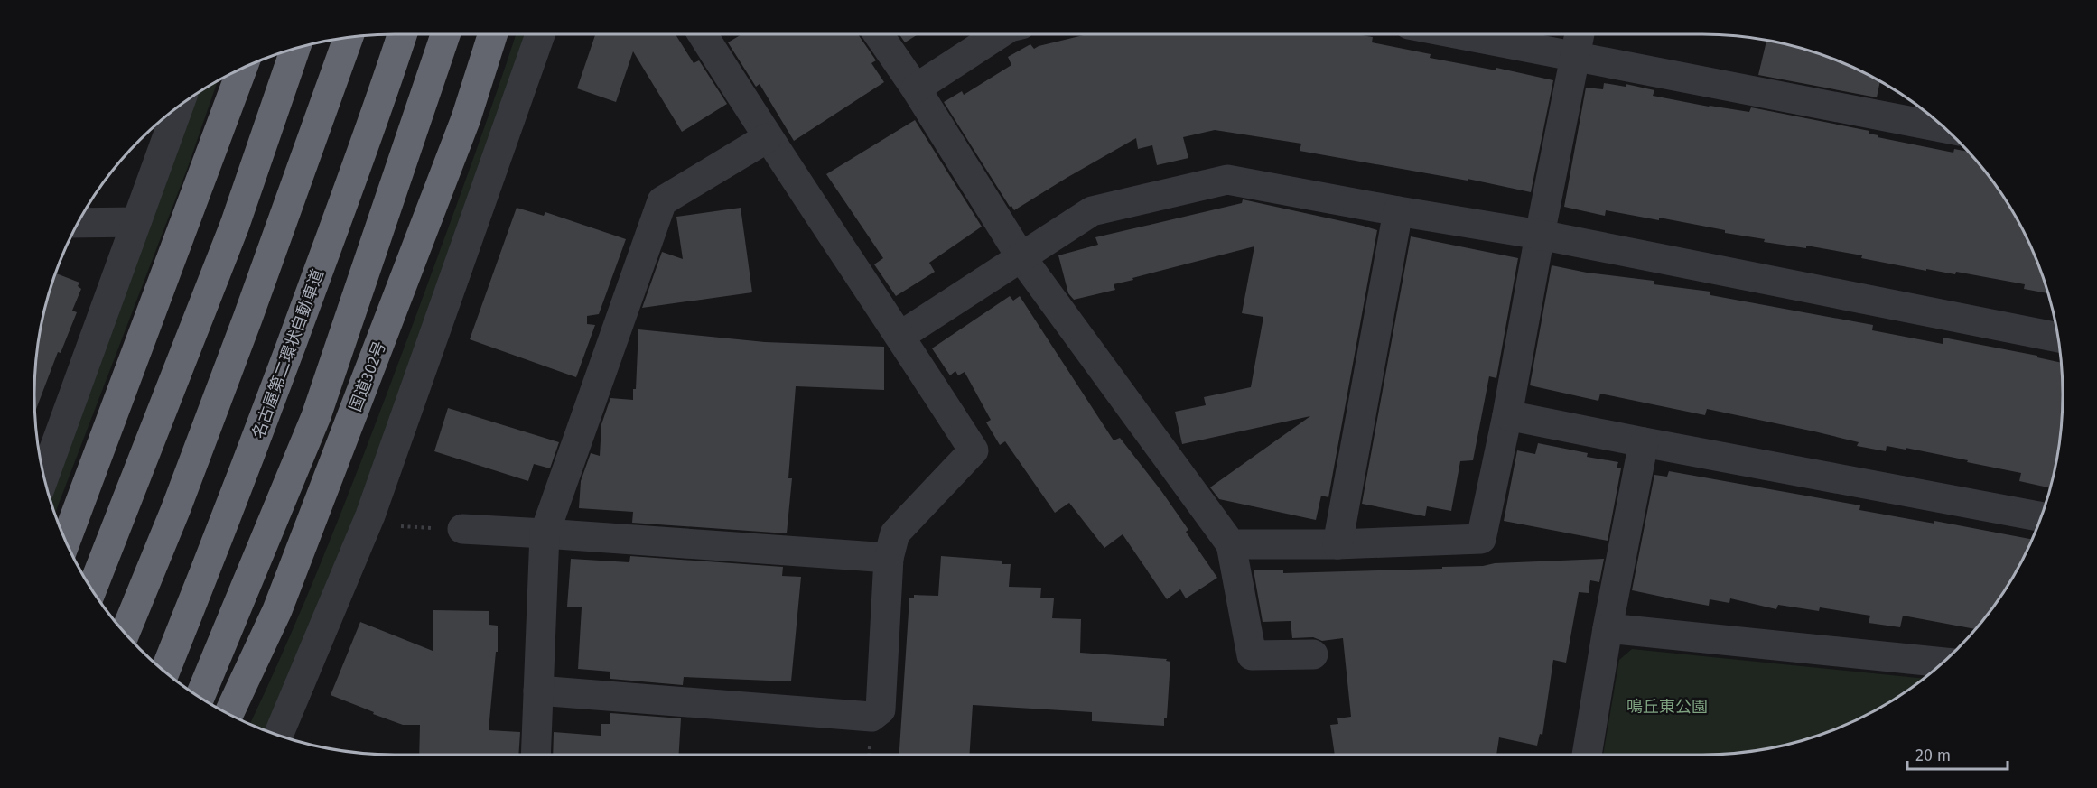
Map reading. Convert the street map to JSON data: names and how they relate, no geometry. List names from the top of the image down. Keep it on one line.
{"streets":{"highway":["名古屋第二環状自動車道","国道302号"]},"parks":["鳴丘東公園"],"scale_bar":"20 m"}
